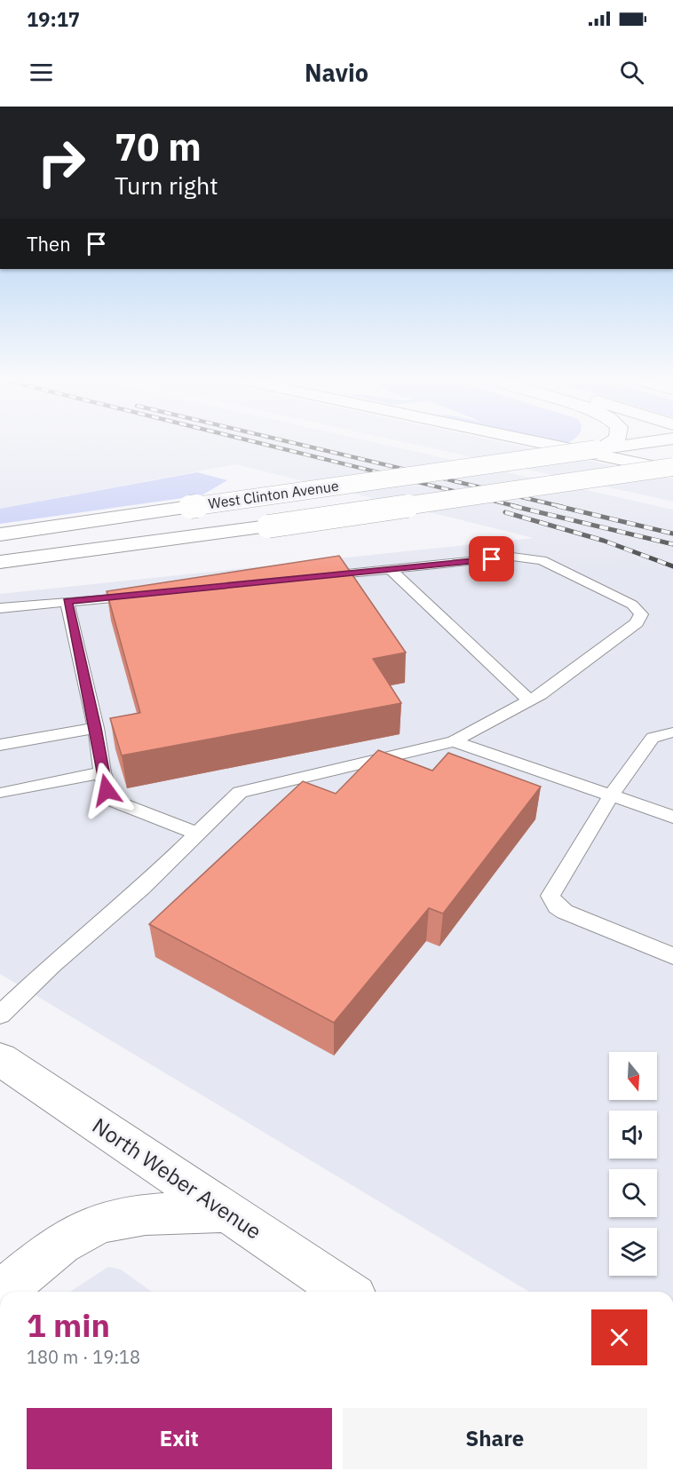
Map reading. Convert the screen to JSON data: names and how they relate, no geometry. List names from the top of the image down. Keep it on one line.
{"streets":{"main road":["West Clinton Avenue","North Weber Avenue"]},"north":"bottom","page":{"status":"19:17","header":"Navio","turn":["70 m","Turn right"],"then":"Then","heading":["1 min","180 m · 19:18"],"buttons":["Exit","Share"]}}
